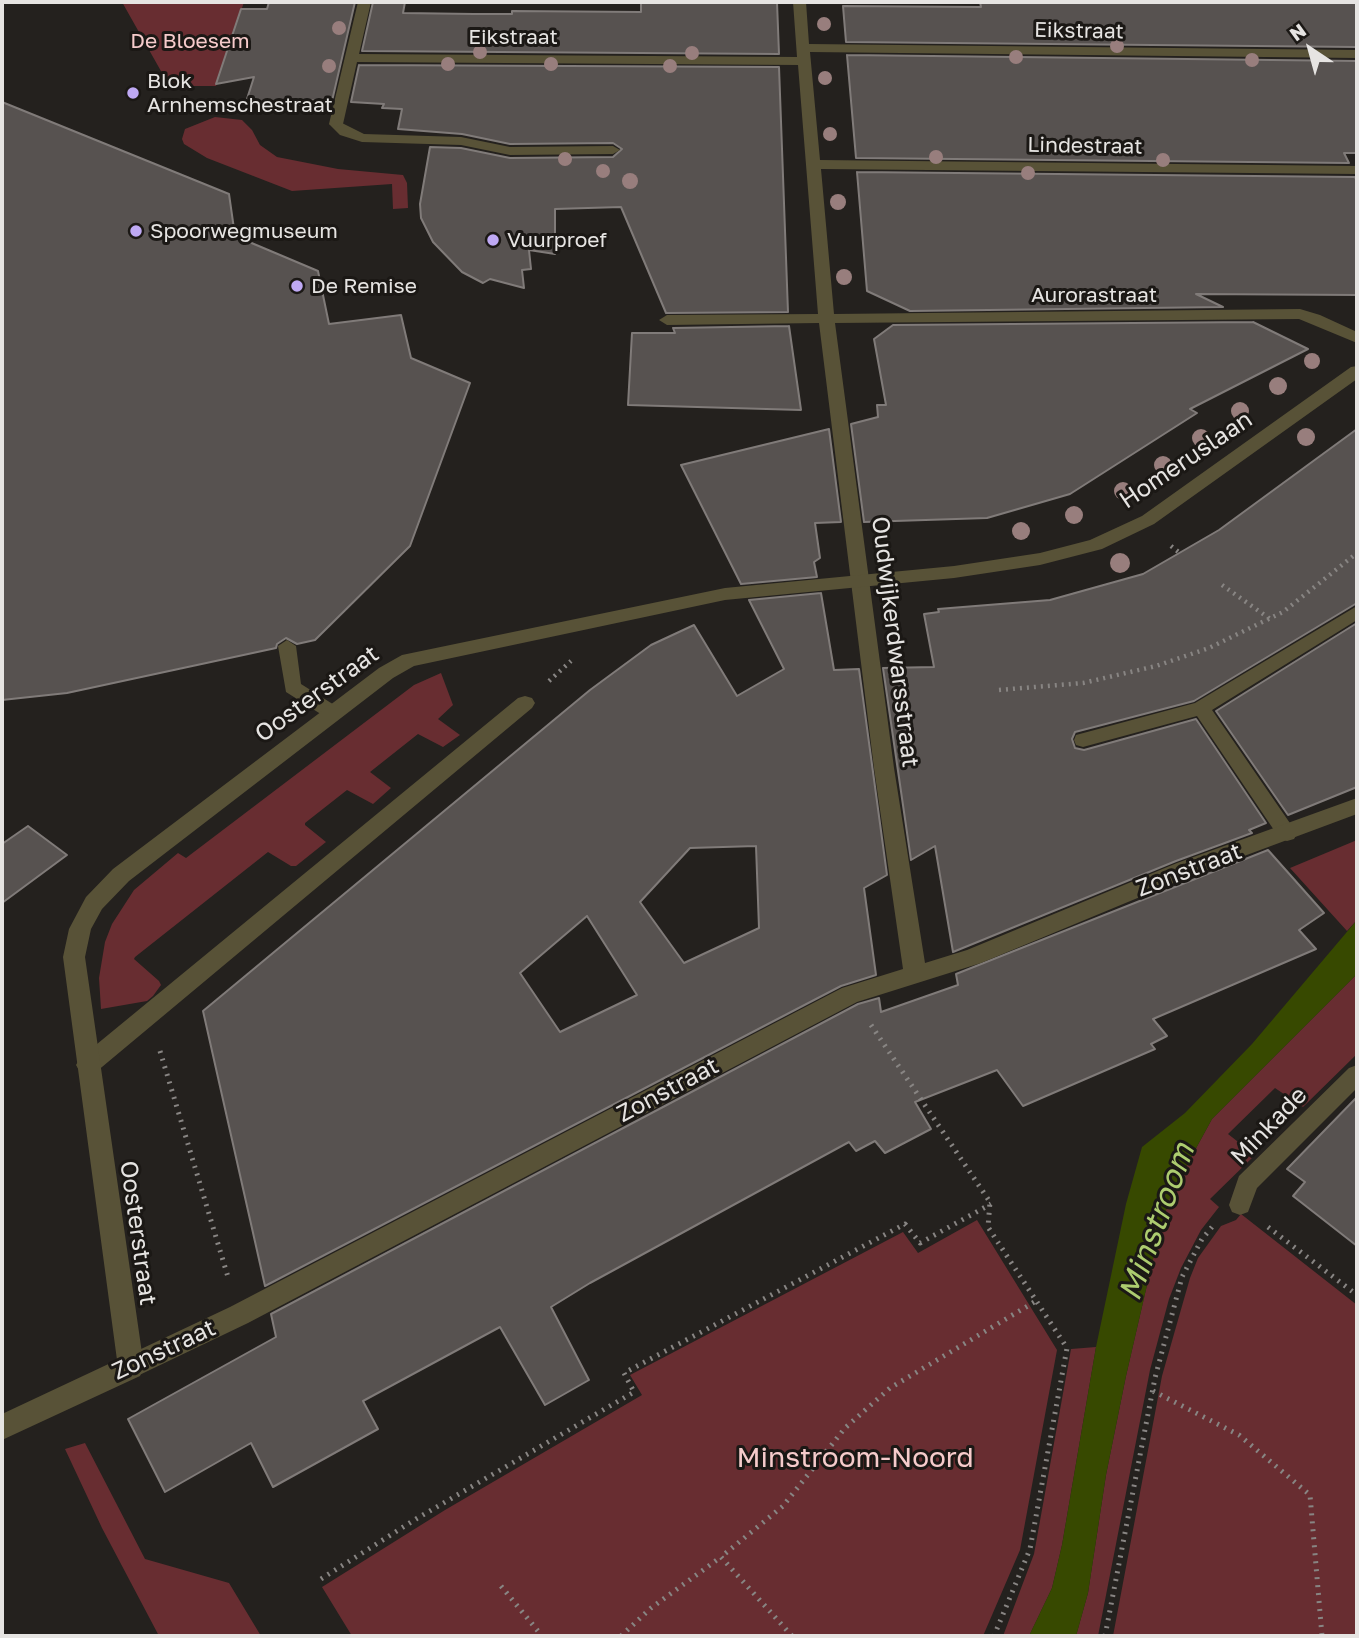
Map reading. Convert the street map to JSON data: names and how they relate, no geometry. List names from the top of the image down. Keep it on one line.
{"streets":{"street":["Eikstraat","Lindestraat","Aurorastraat","Homeruslaan","Oudwijkerdwarsstraat","Oosterstraat","Zonstraat"],"lane":["Minkade"]},"crossings":[["Eikstraat","Oudwijkerdwarsstraat"],["Lindestraat","Oudwijkerdwarsstraat"],["Aurorastraat","Oudwijkerdwarsstraat"],["Homeruslaan","Oudwijkerdwarsstraat"],["Homeruslaan","Oosterstraat"],["Oudwijkerdwarsstraat","Oosterstraat"],["Oudwijkerdwarsstraat","Zonstraat"],["Oosterstraat","Zonstraat"]],"water":["Minstroom"],"parks":["De Bloesem","Minstroom-Noord"],"places":["Blok Arnhemschestraat","Spoorwegmuseum","Vuurproef","De Remise"],"north":"top left"}
